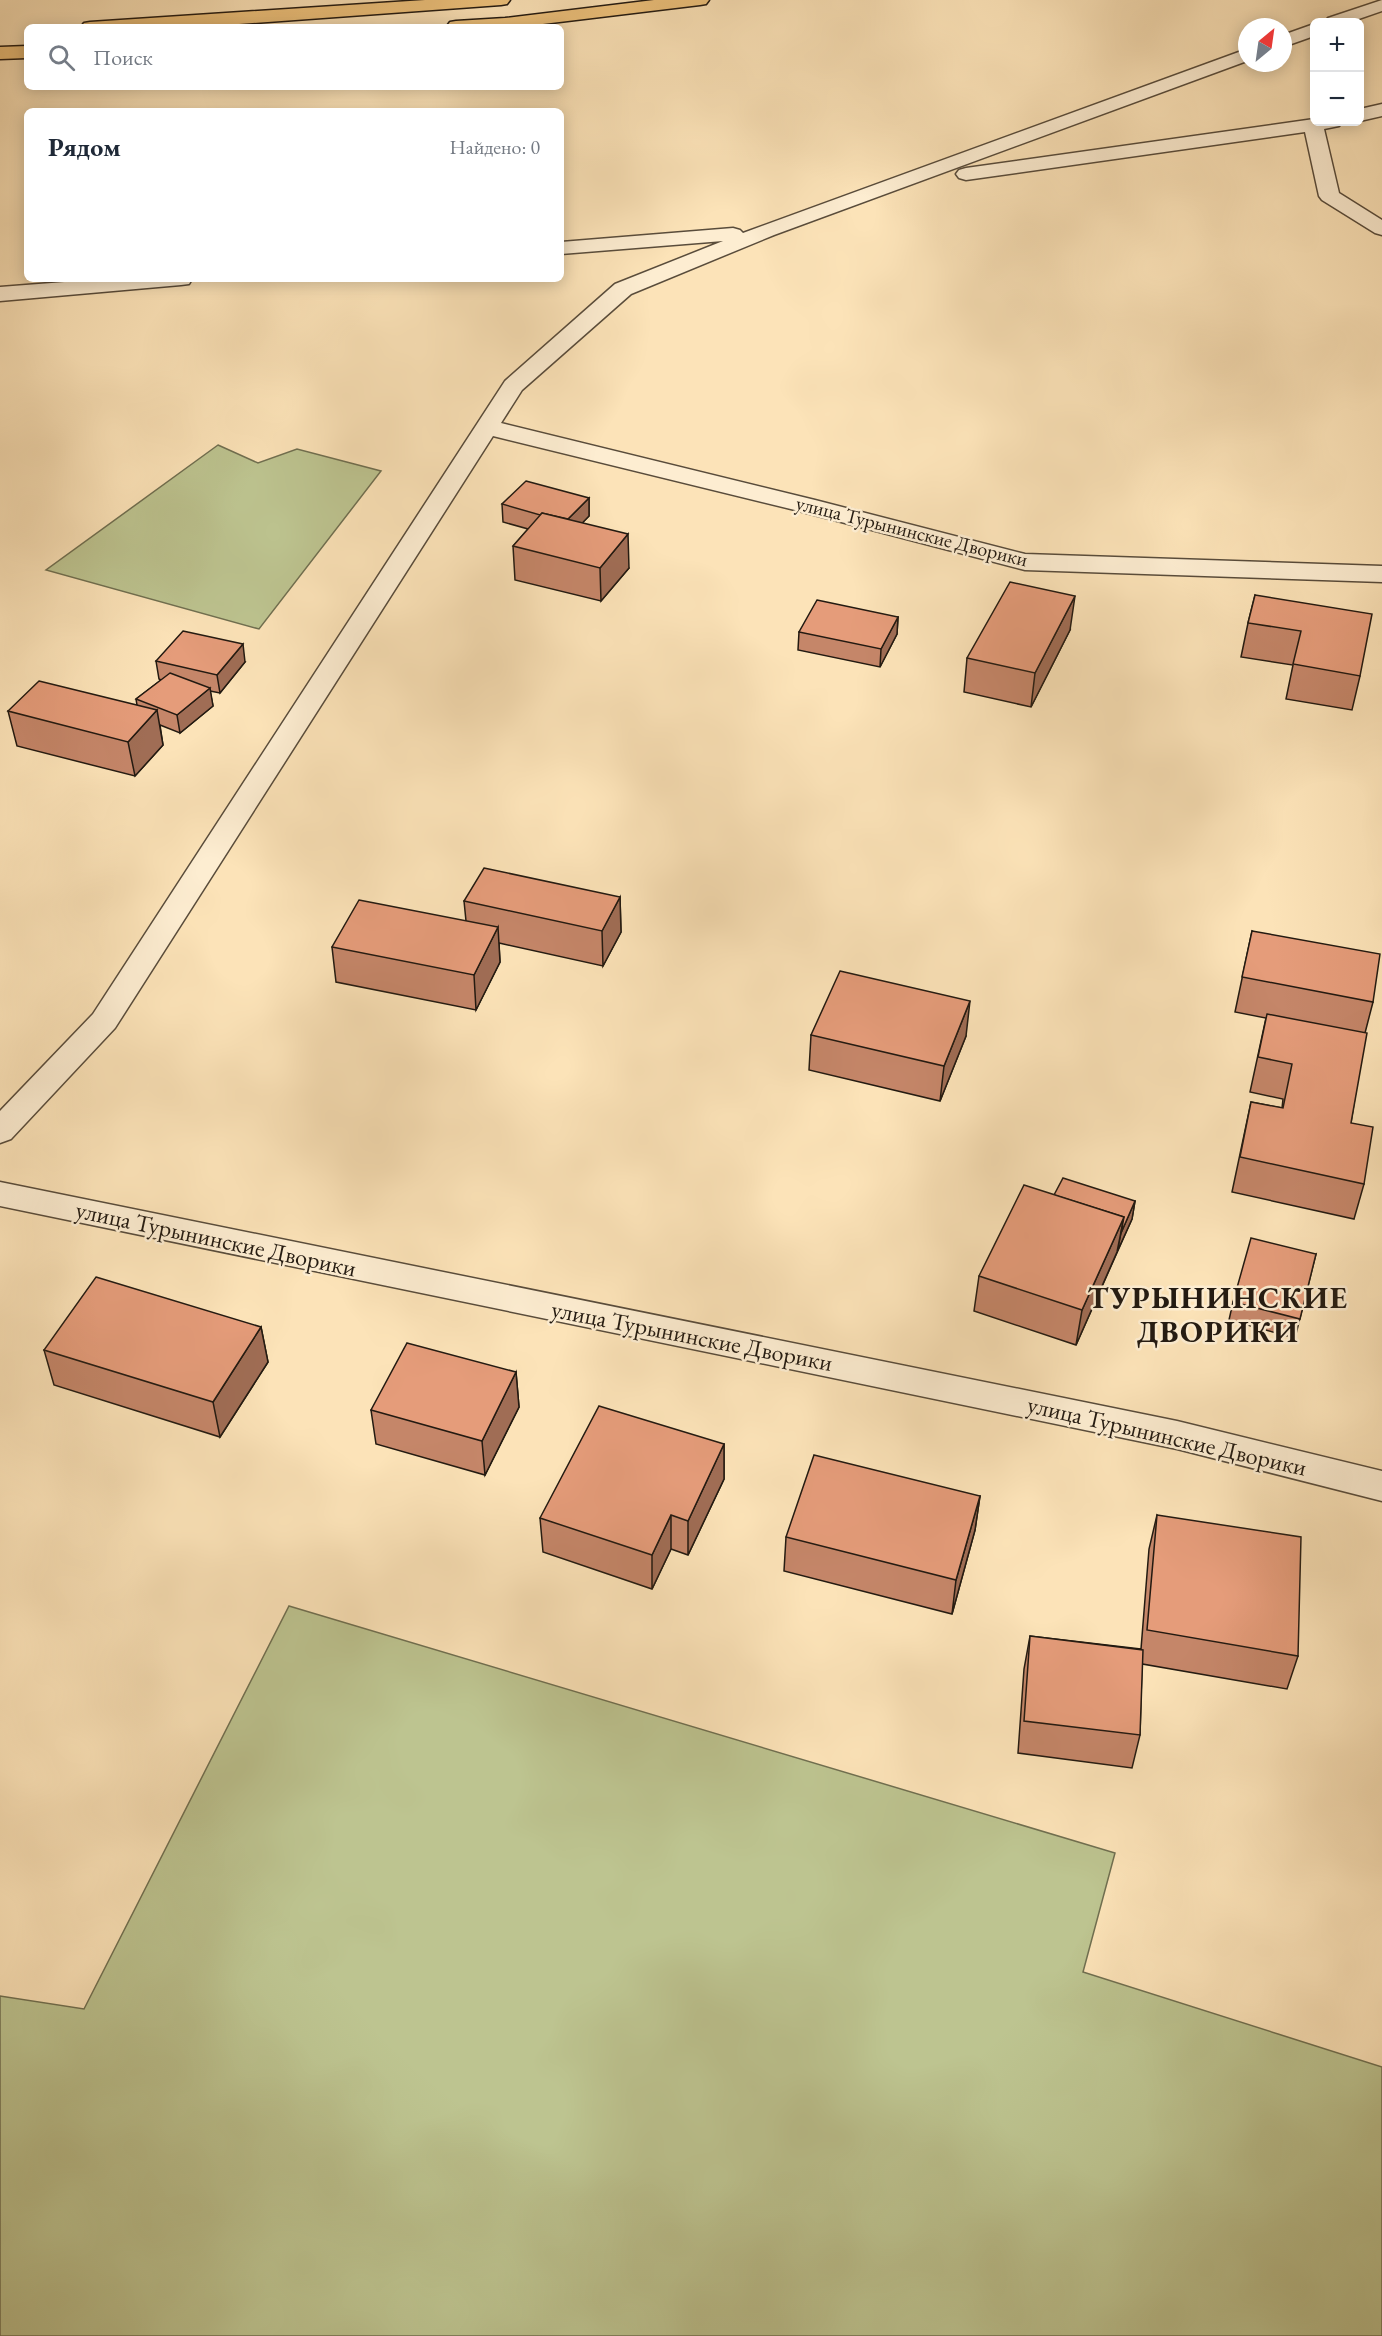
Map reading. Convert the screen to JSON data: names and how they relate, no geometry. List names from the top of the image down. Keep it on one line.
{"streets":{"street":["улица Турынинские Дворики"]},"districts":["ТУРЫНИНСКИЕ ДВОРИКИ"],"north":"top right","page":{"map_buttons":["+","−"],"search":"Поиск","heading":["Рядом","Найдено: 0"]}}
